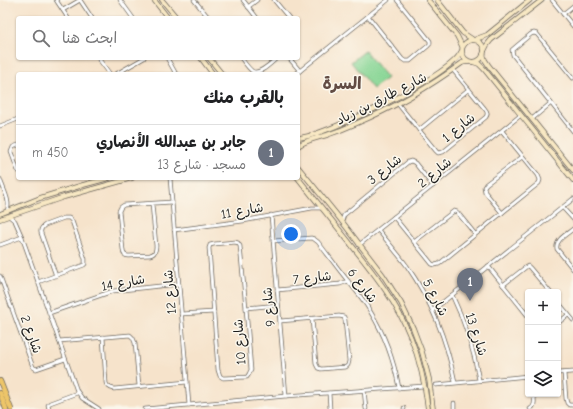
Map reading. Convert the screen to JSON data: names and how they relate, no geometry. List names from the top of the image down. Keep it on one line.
{"streets":{"street":["شارع طارق بن زياد","شارع 1","شارع 3","شارع 2","شارع 11","شارع 7","شارع 14","شارع 6","شارع 12","شارع 5","شارع 9","شارع 13","شارع 10"]},"crossings":[["شارع طارق بن زياد","شارع 1"],["شارع 3","شارع 2"],["شارع 2","شارع 5"],["شارع 11","شارع 12"],["شارع 11","شارع 9"],["شارع 7","شارع 6"],["شارع 7","شارع 9"],["شارع 14","شارع 12"],["شارع 6","شارع 9"],["شارع 12","شارع 10"],["شارع 9","شارع 10"]],"districts":["السرة"],"page":{"search":"ابحث هنا","heading":"بالقرب منك","list":[{"mark":"1","name":"جابر بن عبدالله الأنصاري","note":"مسجد · شارع 13","value":"450 m"}],"pins":"1","map_buttons":["+","−"]}}
